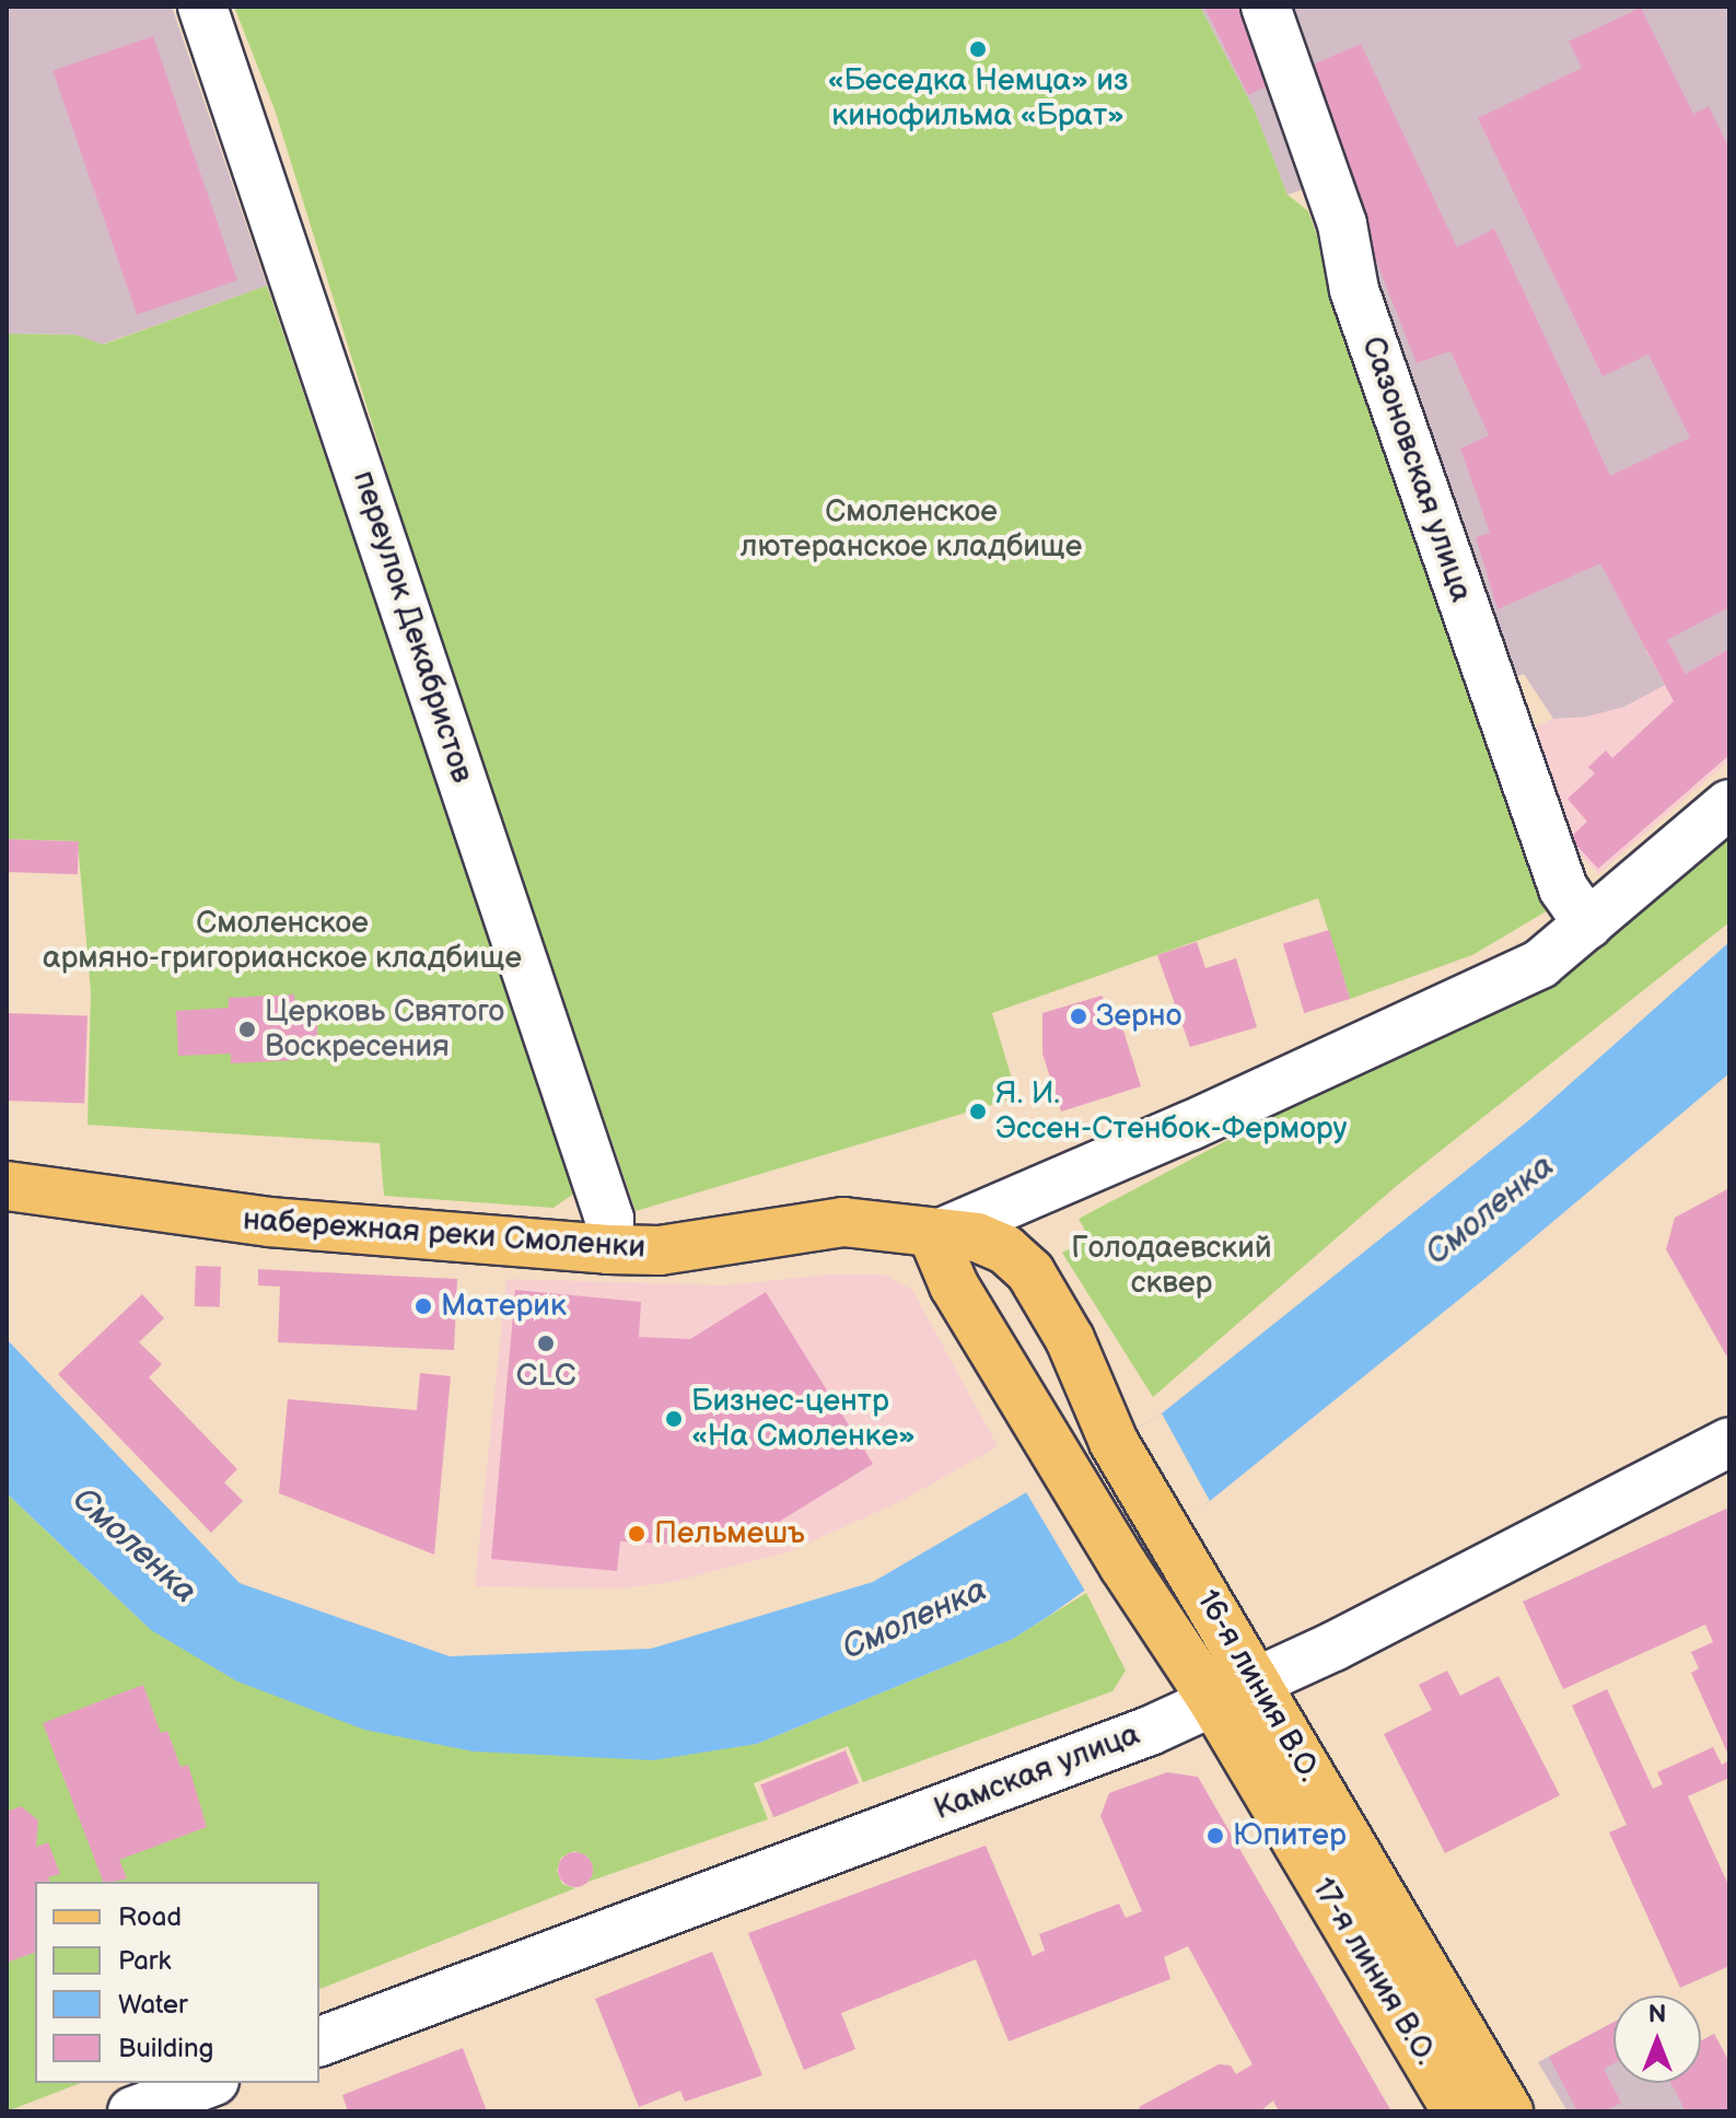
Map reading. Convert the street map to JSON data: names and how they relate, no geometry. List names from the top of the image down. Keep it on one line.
{"streets":{"main road":["набережная реки Смоленки","16-я линия В.О.","17-я линия В.О."],"street":["Сазоновская улица","переулок Декабристов","Камская улица"]},"crossings":[["переулок Декабристов","набережная реки Смоленки"],["набережная реки Смоленки","16-я линия В.О."],["набережная реки Смоленки","17-я линия В.О."],["16-я линия В.О.","Камская улица"],["16-я линия В.О.","17-я линия В.О."],["Камская улица","17-я линия В.О."]],"water":["Смоленка"],"parks":["Смоленское лютеранское кладбище","Смоленское армяно-григорианское кладбище","Голодаевский сквер"],"places":["«Беседка Немца» из кинофильма «Брат»","Зерно","Церковь Святого Воскресения","Я. И. Эссен-Стенбок-Фермору","Материк","CLC","Бизнес-центр «На Смоленке»","Пельмешъ","Юпитер"],"legend":["Road","Park","Water","Building"],"north":"top"}
